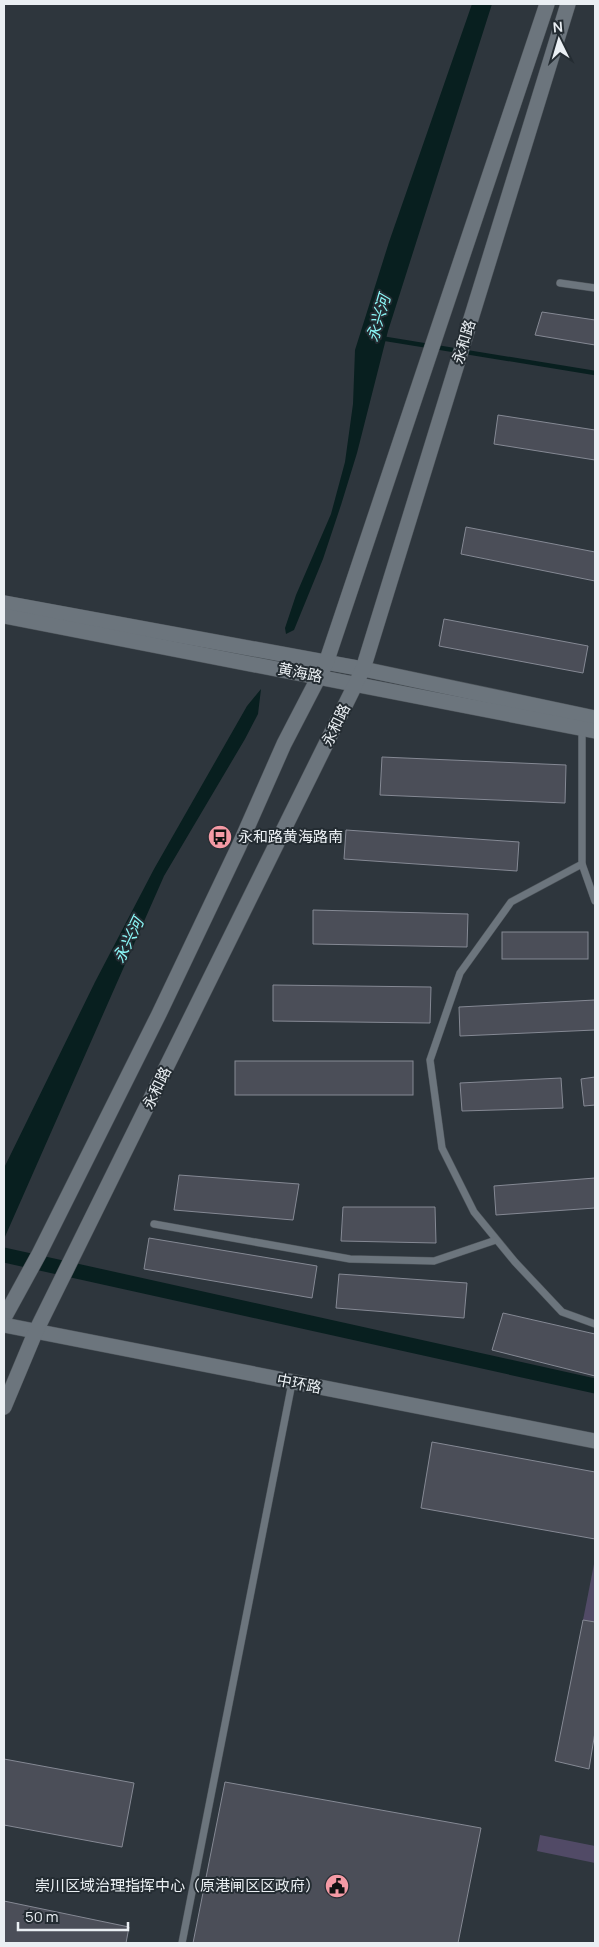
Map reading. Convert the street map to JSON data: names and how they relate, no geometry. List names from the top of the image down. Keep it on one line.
{"streets":{"main road":["永和路","黄海路","中环路"]},"crossings":[["永和路","黄海路"],["永和路","中环路"]],"water":["永兴河"],"places":{"bus stop":["永和路黄海路南"],"public building":["崇川区域治理指挥中心（原港闸区区政府）"]},"scale_bar":"50 m","north":"top"}
